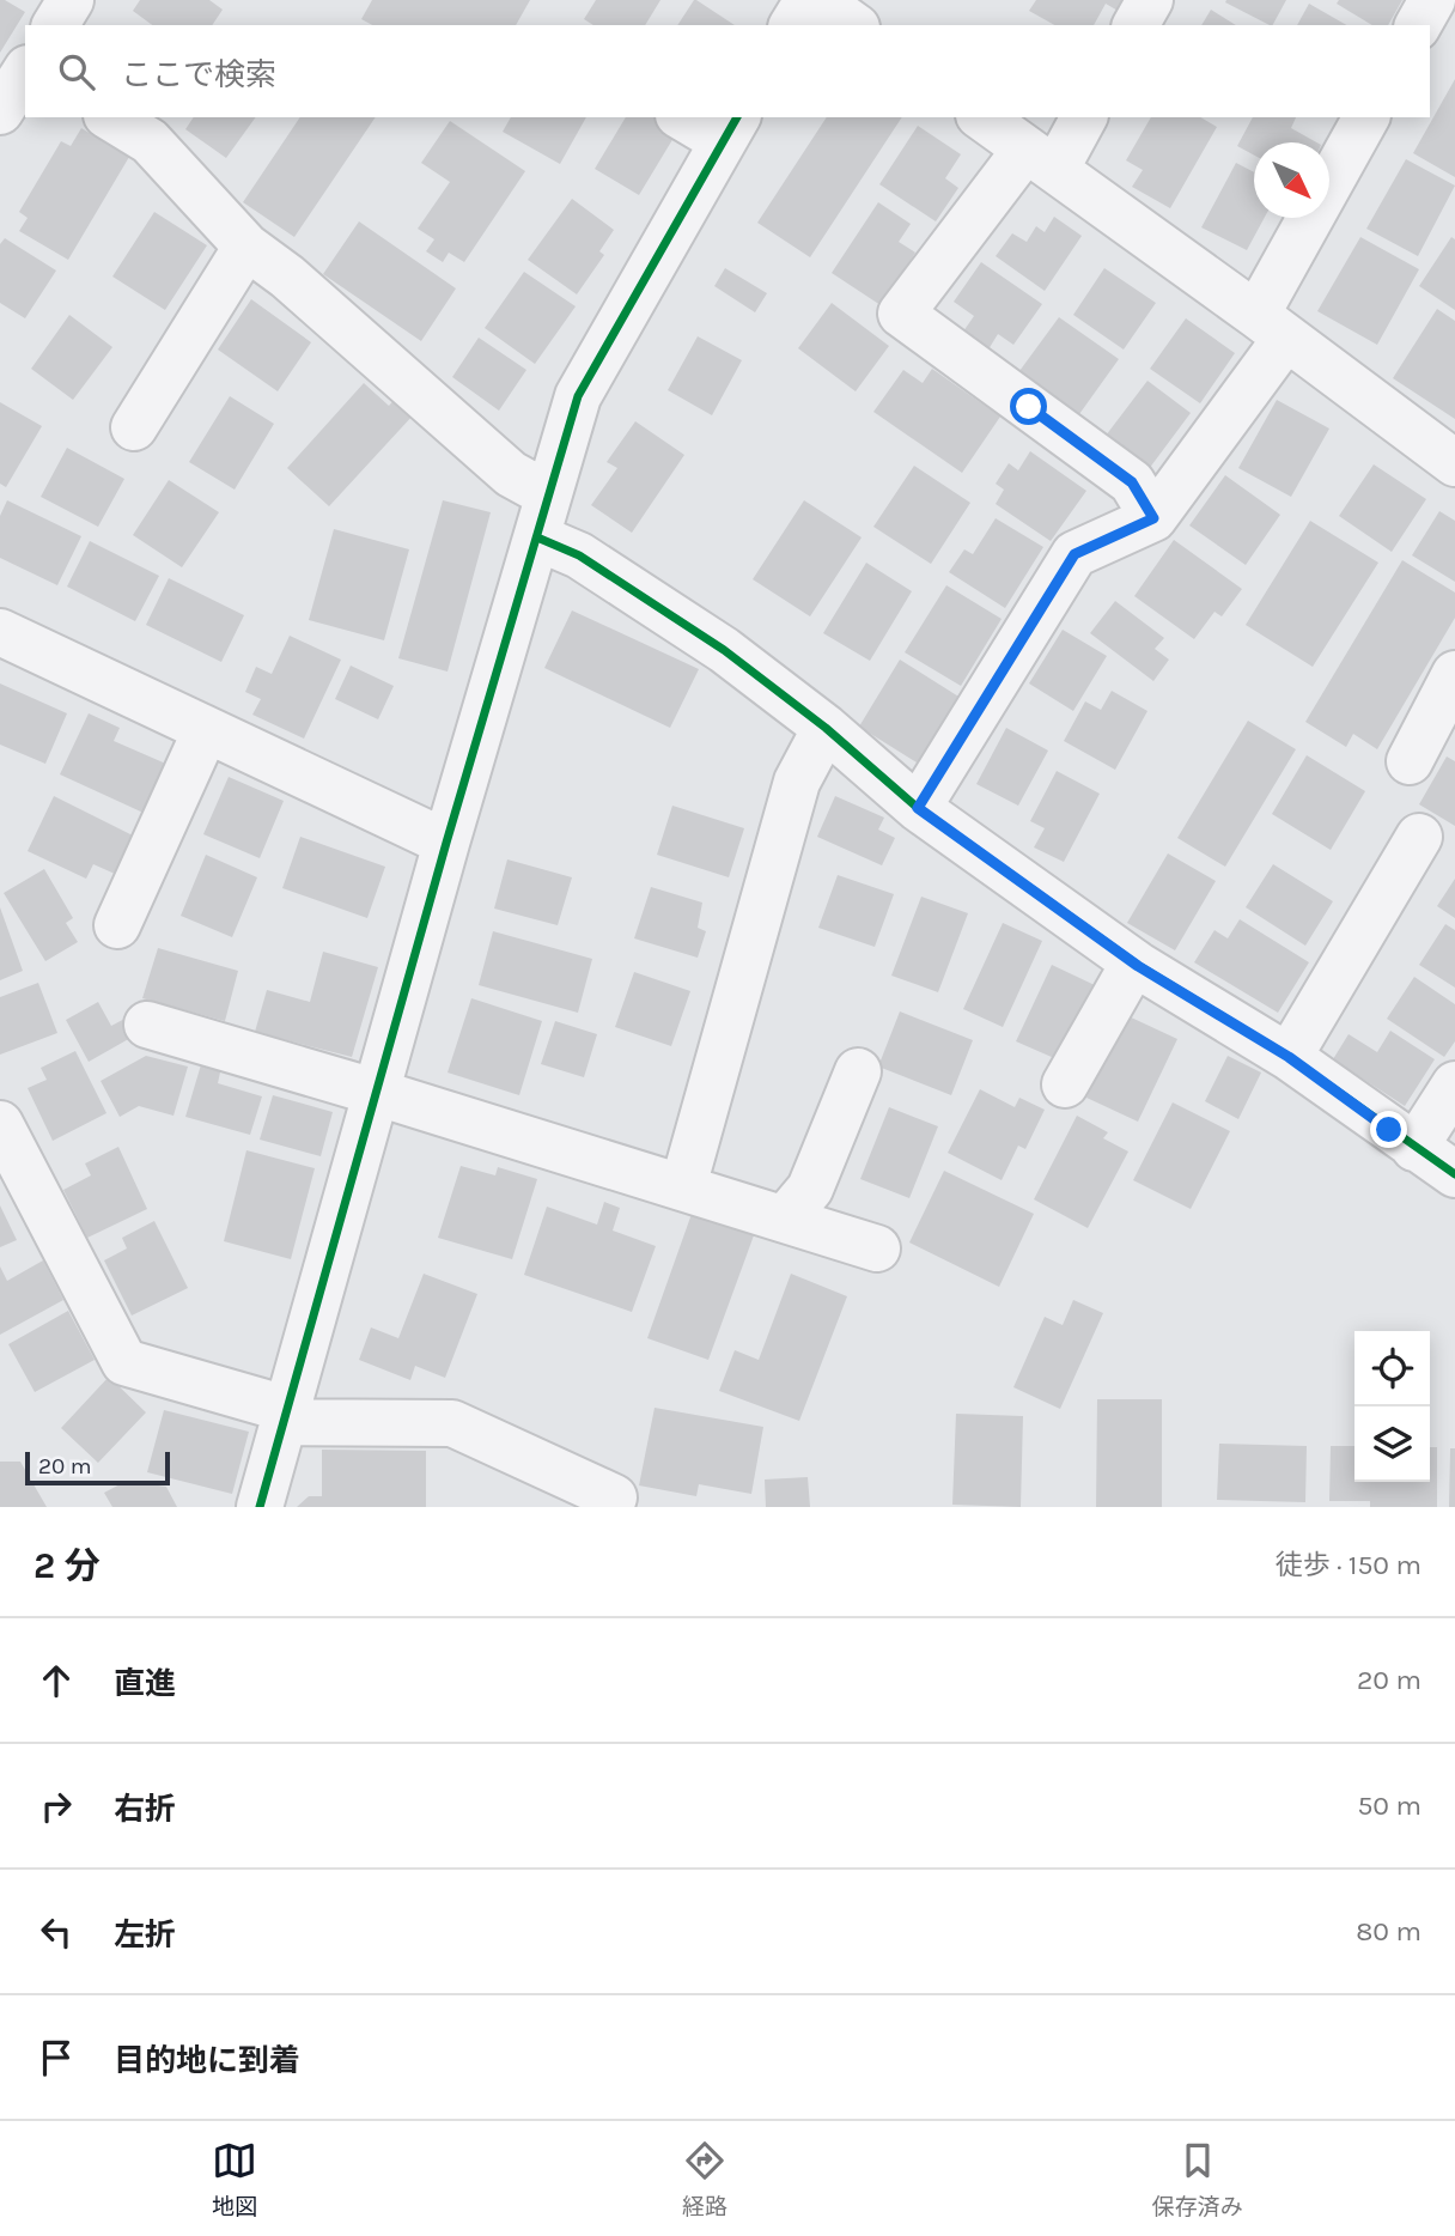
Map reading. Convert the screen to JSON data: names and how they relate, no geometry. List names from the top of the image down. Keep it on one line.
{"scale_bar":"20 m","north":"bottom right","page":{"search":"ここで検索","scale":"20 m","heading":["2 分","徒歩 · 150 m"],"list":[["直進","20 m"],["右折","50 m"],["左折","80 m"],"目的地に到着"],"nav":["地図","経路","保存済み"]}}
